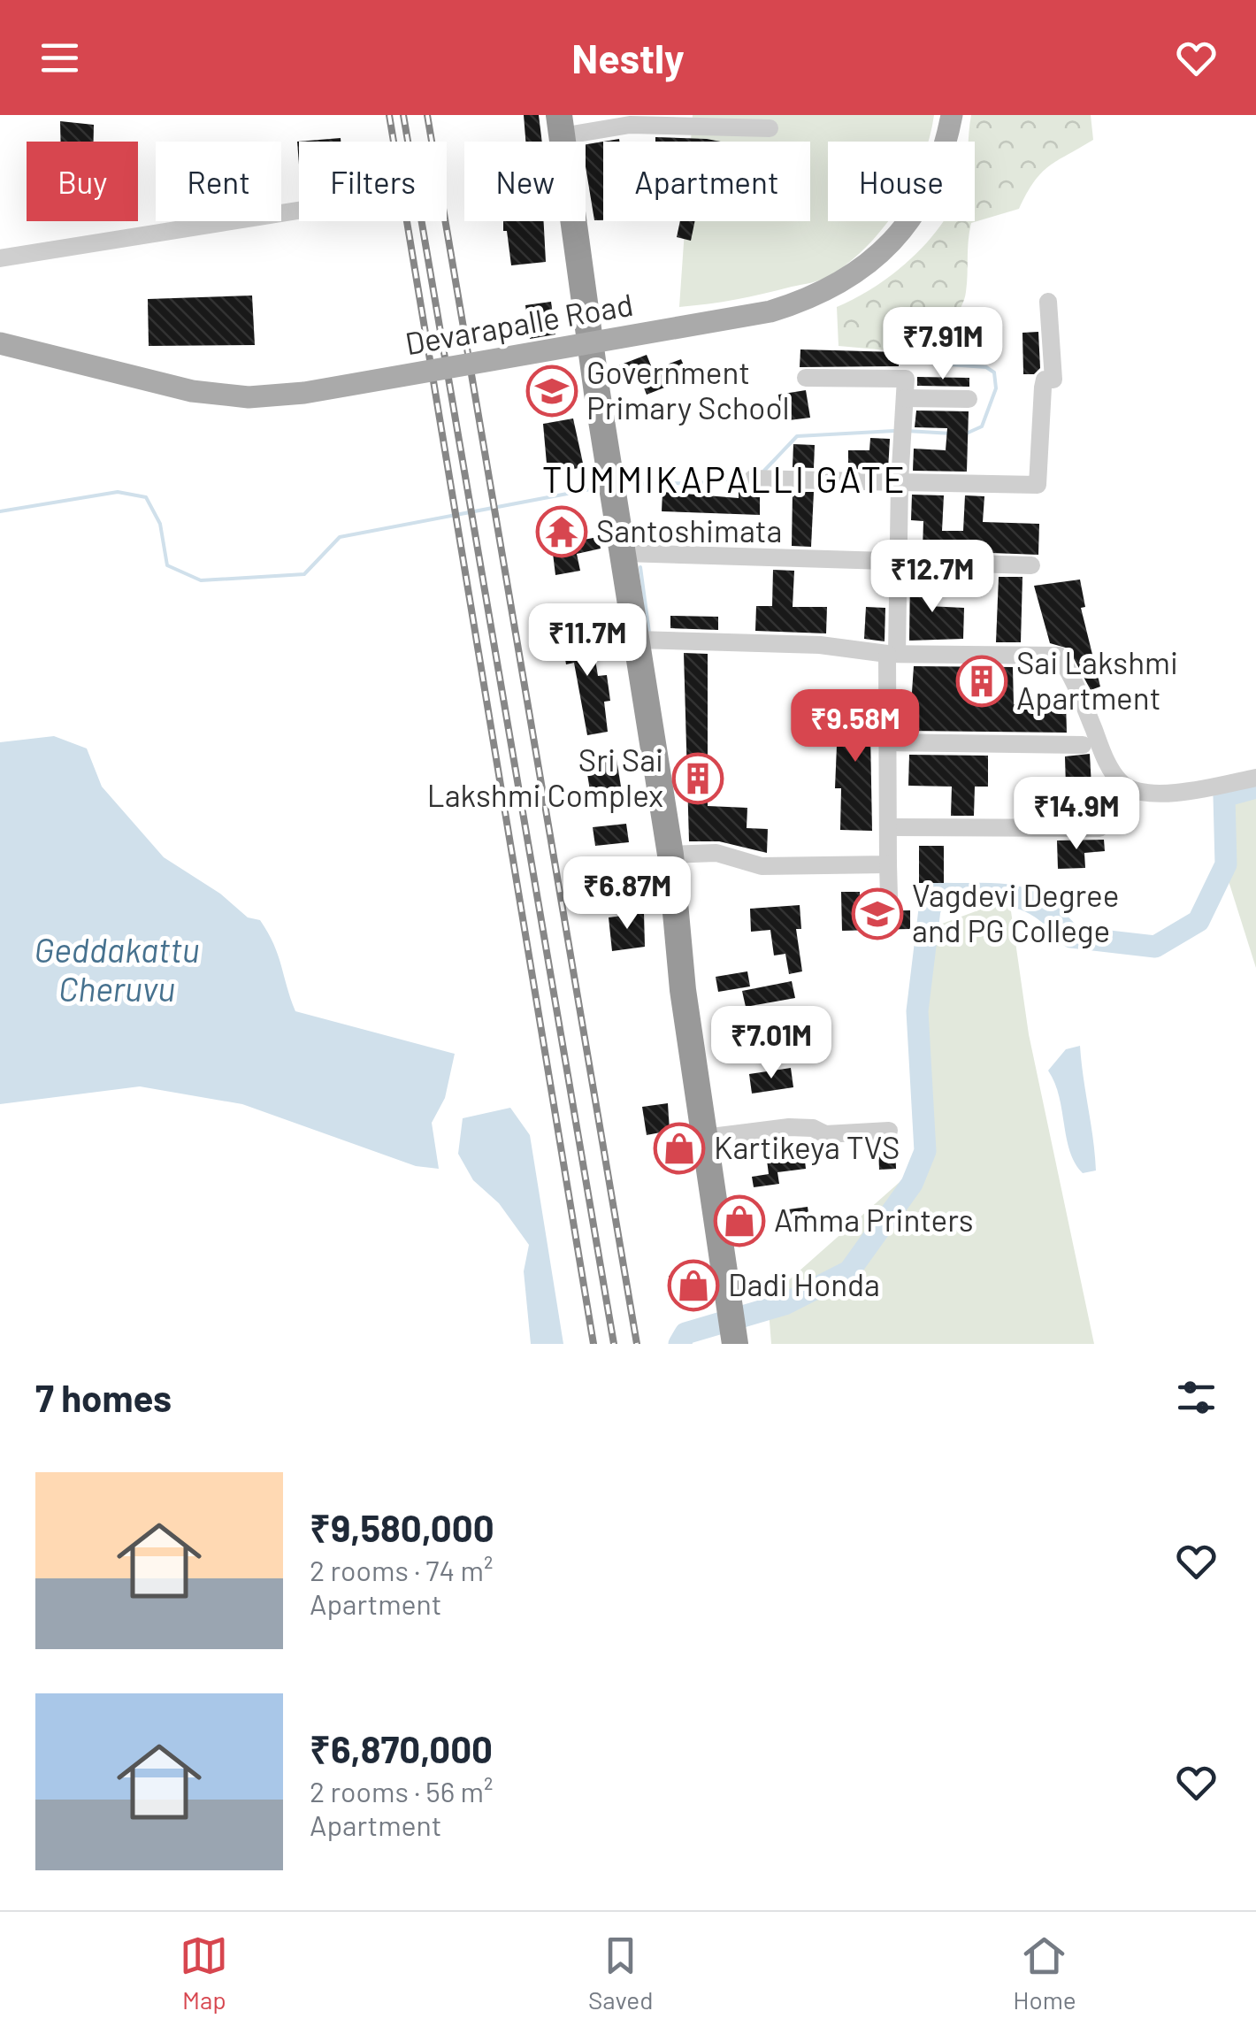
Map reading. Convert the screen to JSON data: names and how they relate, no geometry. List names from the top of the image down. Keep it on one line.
{"streets":{"main road":["Devarapalle Road"]},"districts":["TUMMIKAPALLI GATE"],"water":["Geddakattu Cheruvu"],"places":{"school or university":["Government Primary School","Vagdevi Degree and PG College"],"temple":["Santoshimata"],"building":["Sai Lakshmi Apartment","Sri Sai Lakshmi Complex"],"shop":["Kartikeya TVS","Amma Printers","Dadi Honda"]},"page":{"header":"Nestly","chip":["Buy","Rent","Filters","New","Apartment","House"],"price":["₹7.91M","₹12.7M","₹11.7M","₹9.58M","₹14.9M","₹6.87M","₹7.01M"],"heading":"7 homes","list":[{"name":"₹9,580,000","note":"2 rooms · 74 m² · Apartment"},{"name":"₹6,870,000","note":"2 rooms · 56 m² · Apartment"}],"tabs":["Map","Saved","Home"]}}
